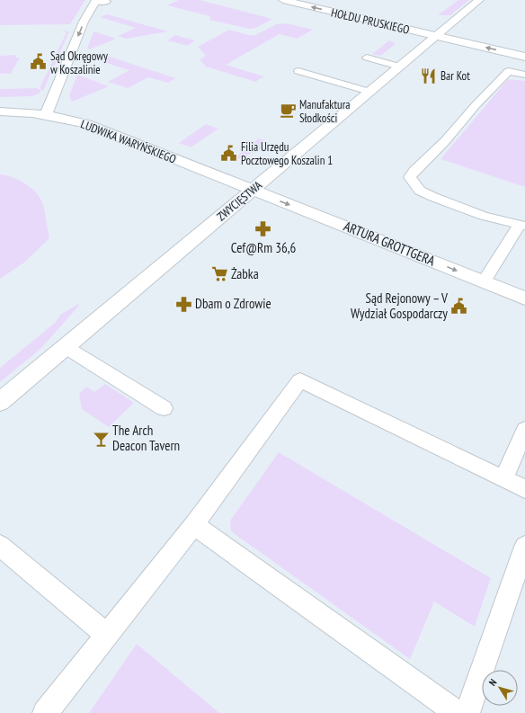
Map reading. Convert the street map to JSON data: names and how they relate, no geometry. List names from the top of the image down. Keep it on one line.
{"streets":{"street":["HOŁDU PRUSKIEGO","LUDWIKA WARYŃSKIEGO","ZWYCIĘSTWA","ARTURA GROTTGERA"]},"crossings":[["HOŁDU PRUSKIEGO","ZWYCIĘSTWA"],["LUDWIKA WARYŃSKIEGO","ZWYCIĘSTWA"],["LUDWIKA WARYŃSKIEGO","ARTURA GROTTGERA"],["ZWYCIĘSTWA","ARTURA GROTTGERA"]],"one_way":["HOŁDU PRUSKIEGO","ARTURA GROTTGERA"],"places":{"public building":["Sąd Okręgowy w Koszalinie","Filia Urzędu Pocztowego Koszalin 1","Sąd Rejonowy – V Wydział Gospodarczy"],"restaurant":["Bar Kot"],"cafe":["Manufaktura Słodkości"],"pharmacy":["Cef@Rm 36,6","Dbam o Zdrowie"],"supermarket":["Żabka"],"bar":["The Arch Deacon Tavern"]},"north":"top left"}
